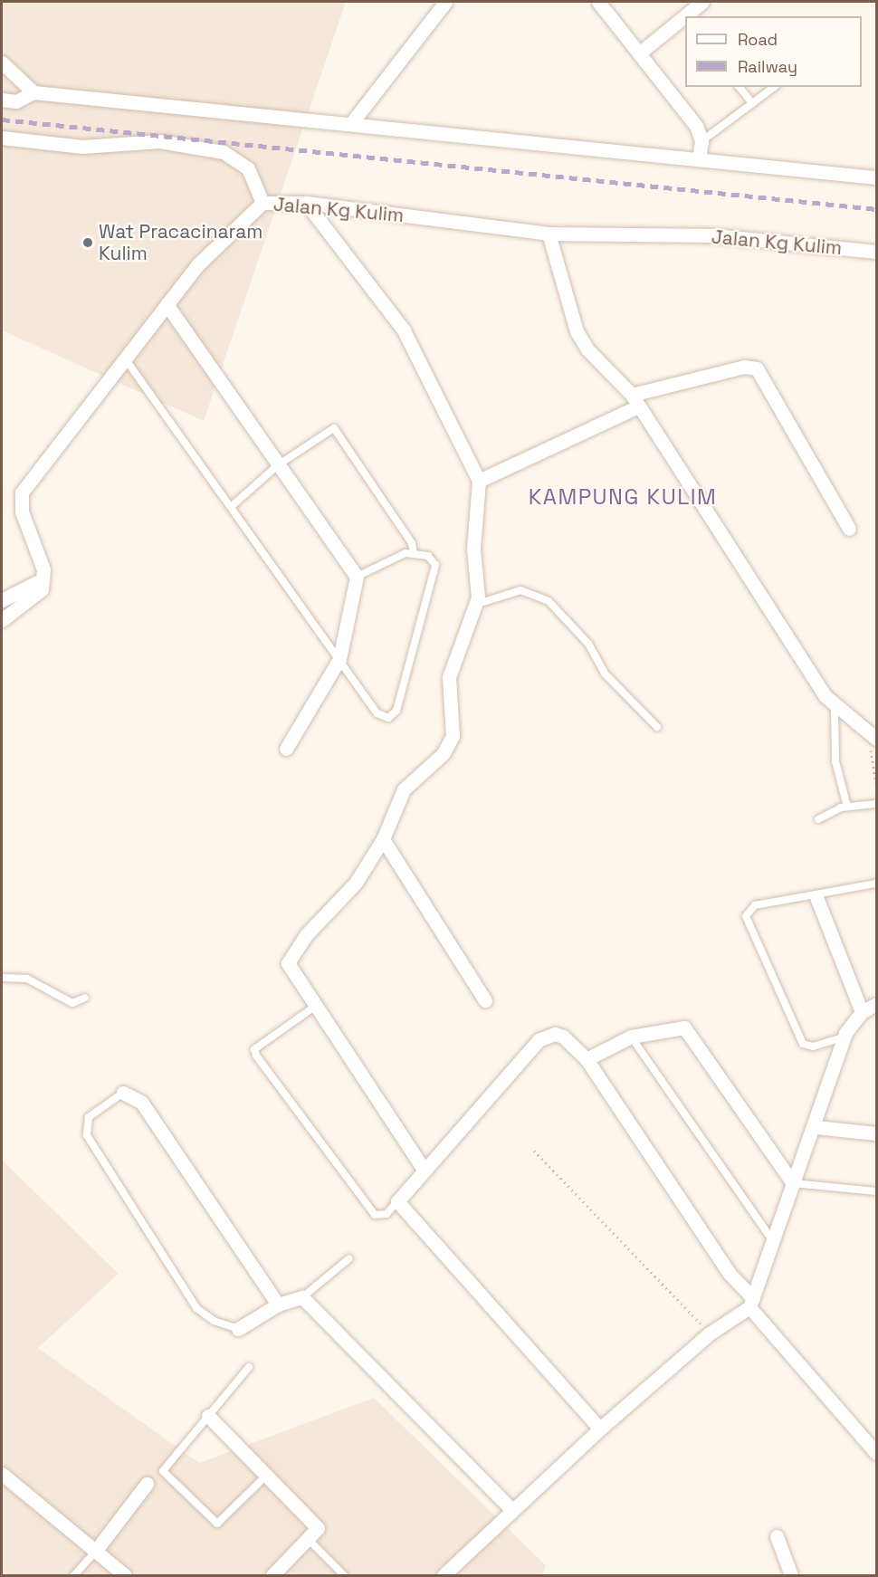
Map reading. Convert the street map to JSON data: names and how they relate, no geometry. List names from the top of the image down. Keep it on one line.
{"streets":{"street":["Jalan Kg Kulim"]},"districts":["KAMPUNG KULIM"],"places":["Wat Pracacinaram Kulim"],"legend":["Road","Railway"]}
